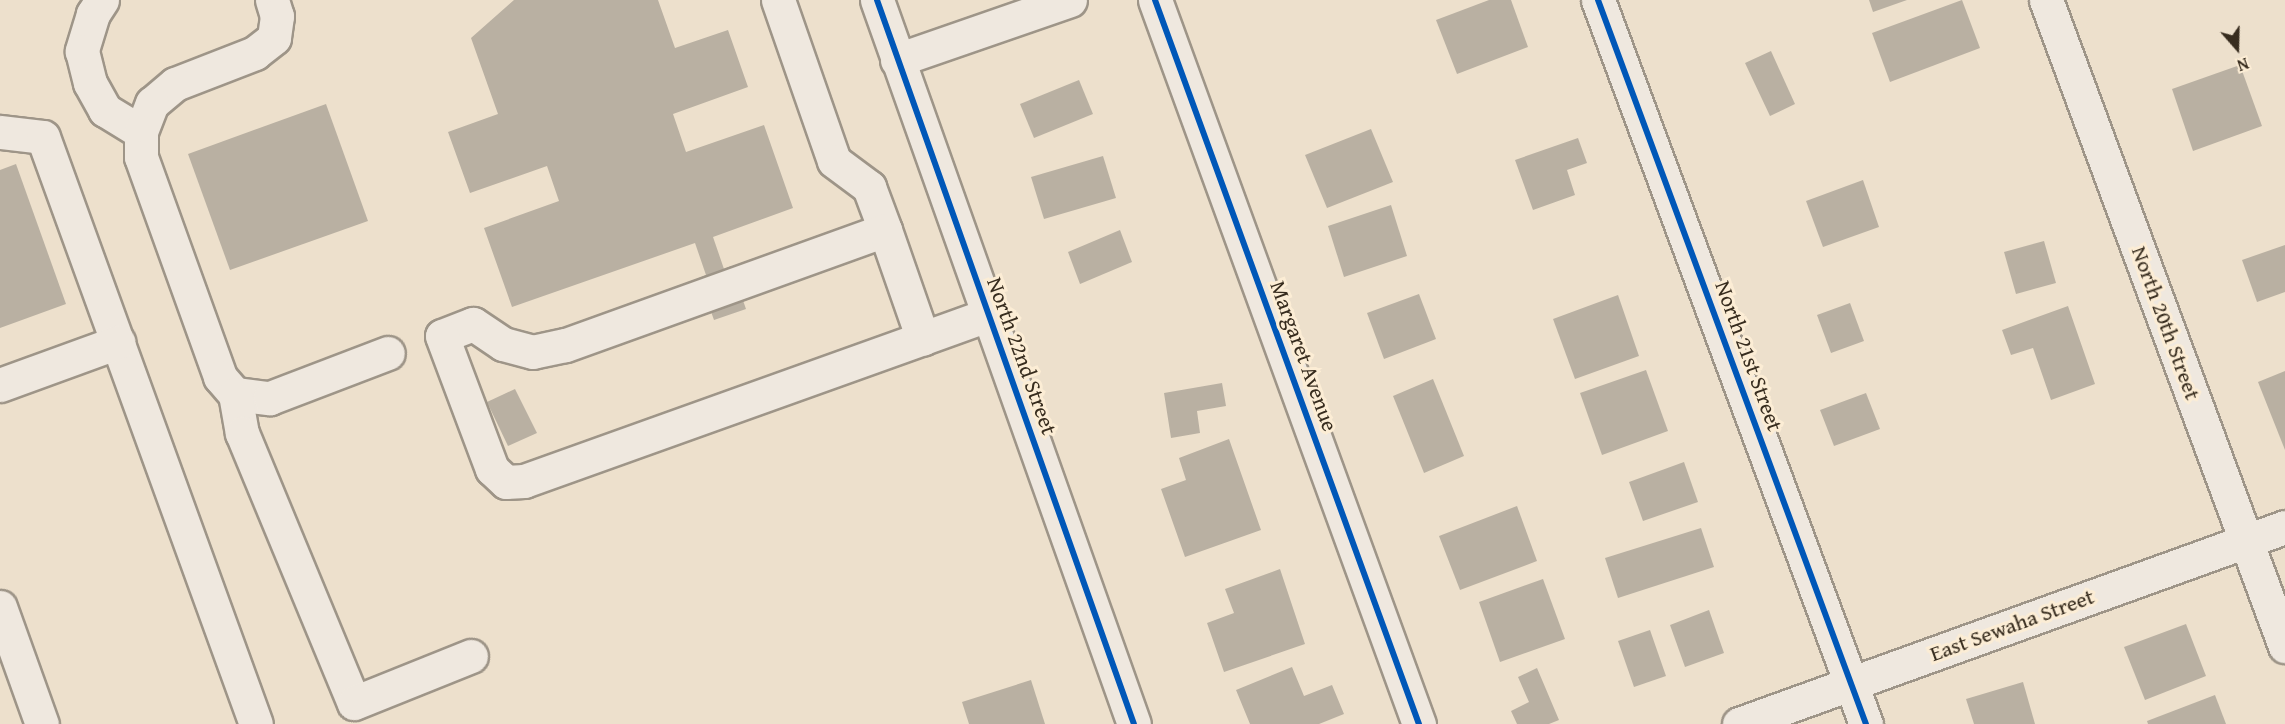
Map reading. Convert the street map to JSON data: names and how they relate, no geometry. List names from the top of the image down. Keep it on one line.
{"streets":{"street":["North 20th Street","North 22nd Street","Margaret Avenue","North 21st Street","East Sewaha Street"]},"crossings":[["North 20th Street","East Sewaha Street"],["North 21st Street","East Sewaha Street"]],"north":"bottom"}
